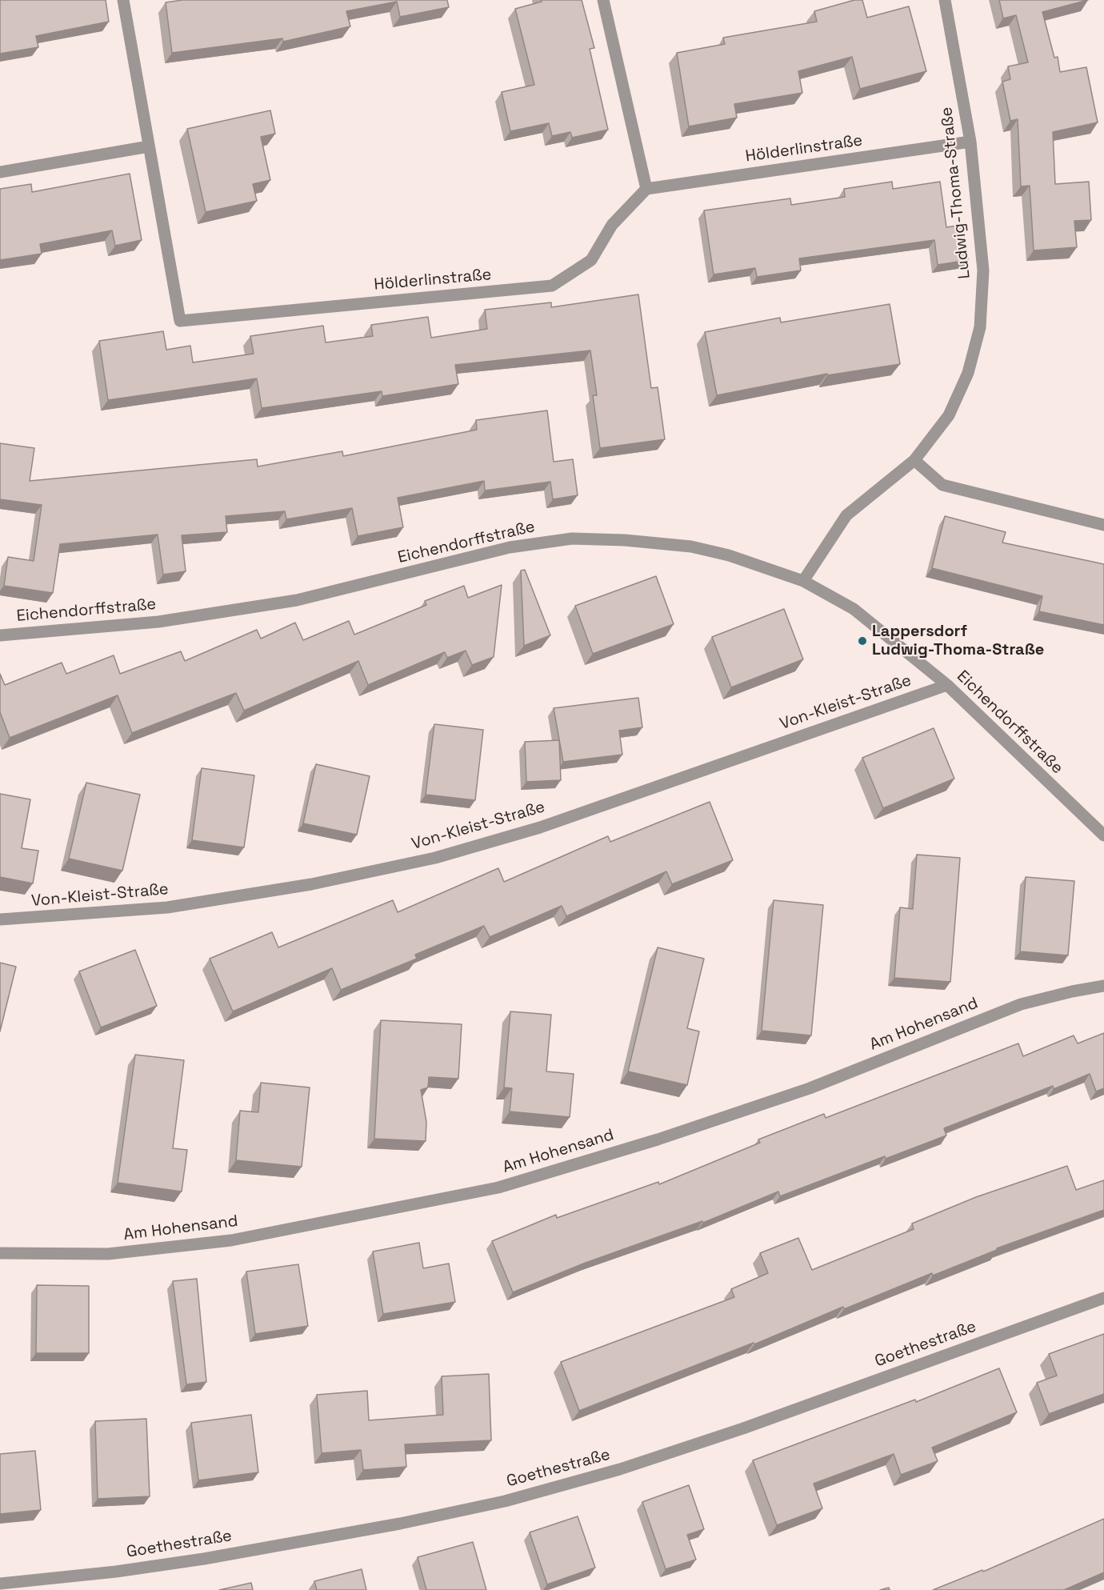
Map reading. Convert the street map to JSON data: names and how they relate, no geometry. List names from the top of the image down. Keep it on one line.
{"streets":{"street":["Hölderlinstraße","Ludwig-Thoma-Straße","Eichendorffstraße","Von-Kleist-Straße","Am Hohensand","Goethestraße"]},"crossings":[["Hölderlinstraße","Ludwig-Thoma-Straße"],["Ludwig-Thoma-Straße","Eichendorffstraße"],["Eichendorffstraße","Von-Kleist-Straße"]],"places":["Lappersdorf Ludwig-Thoma-Straße"]}
